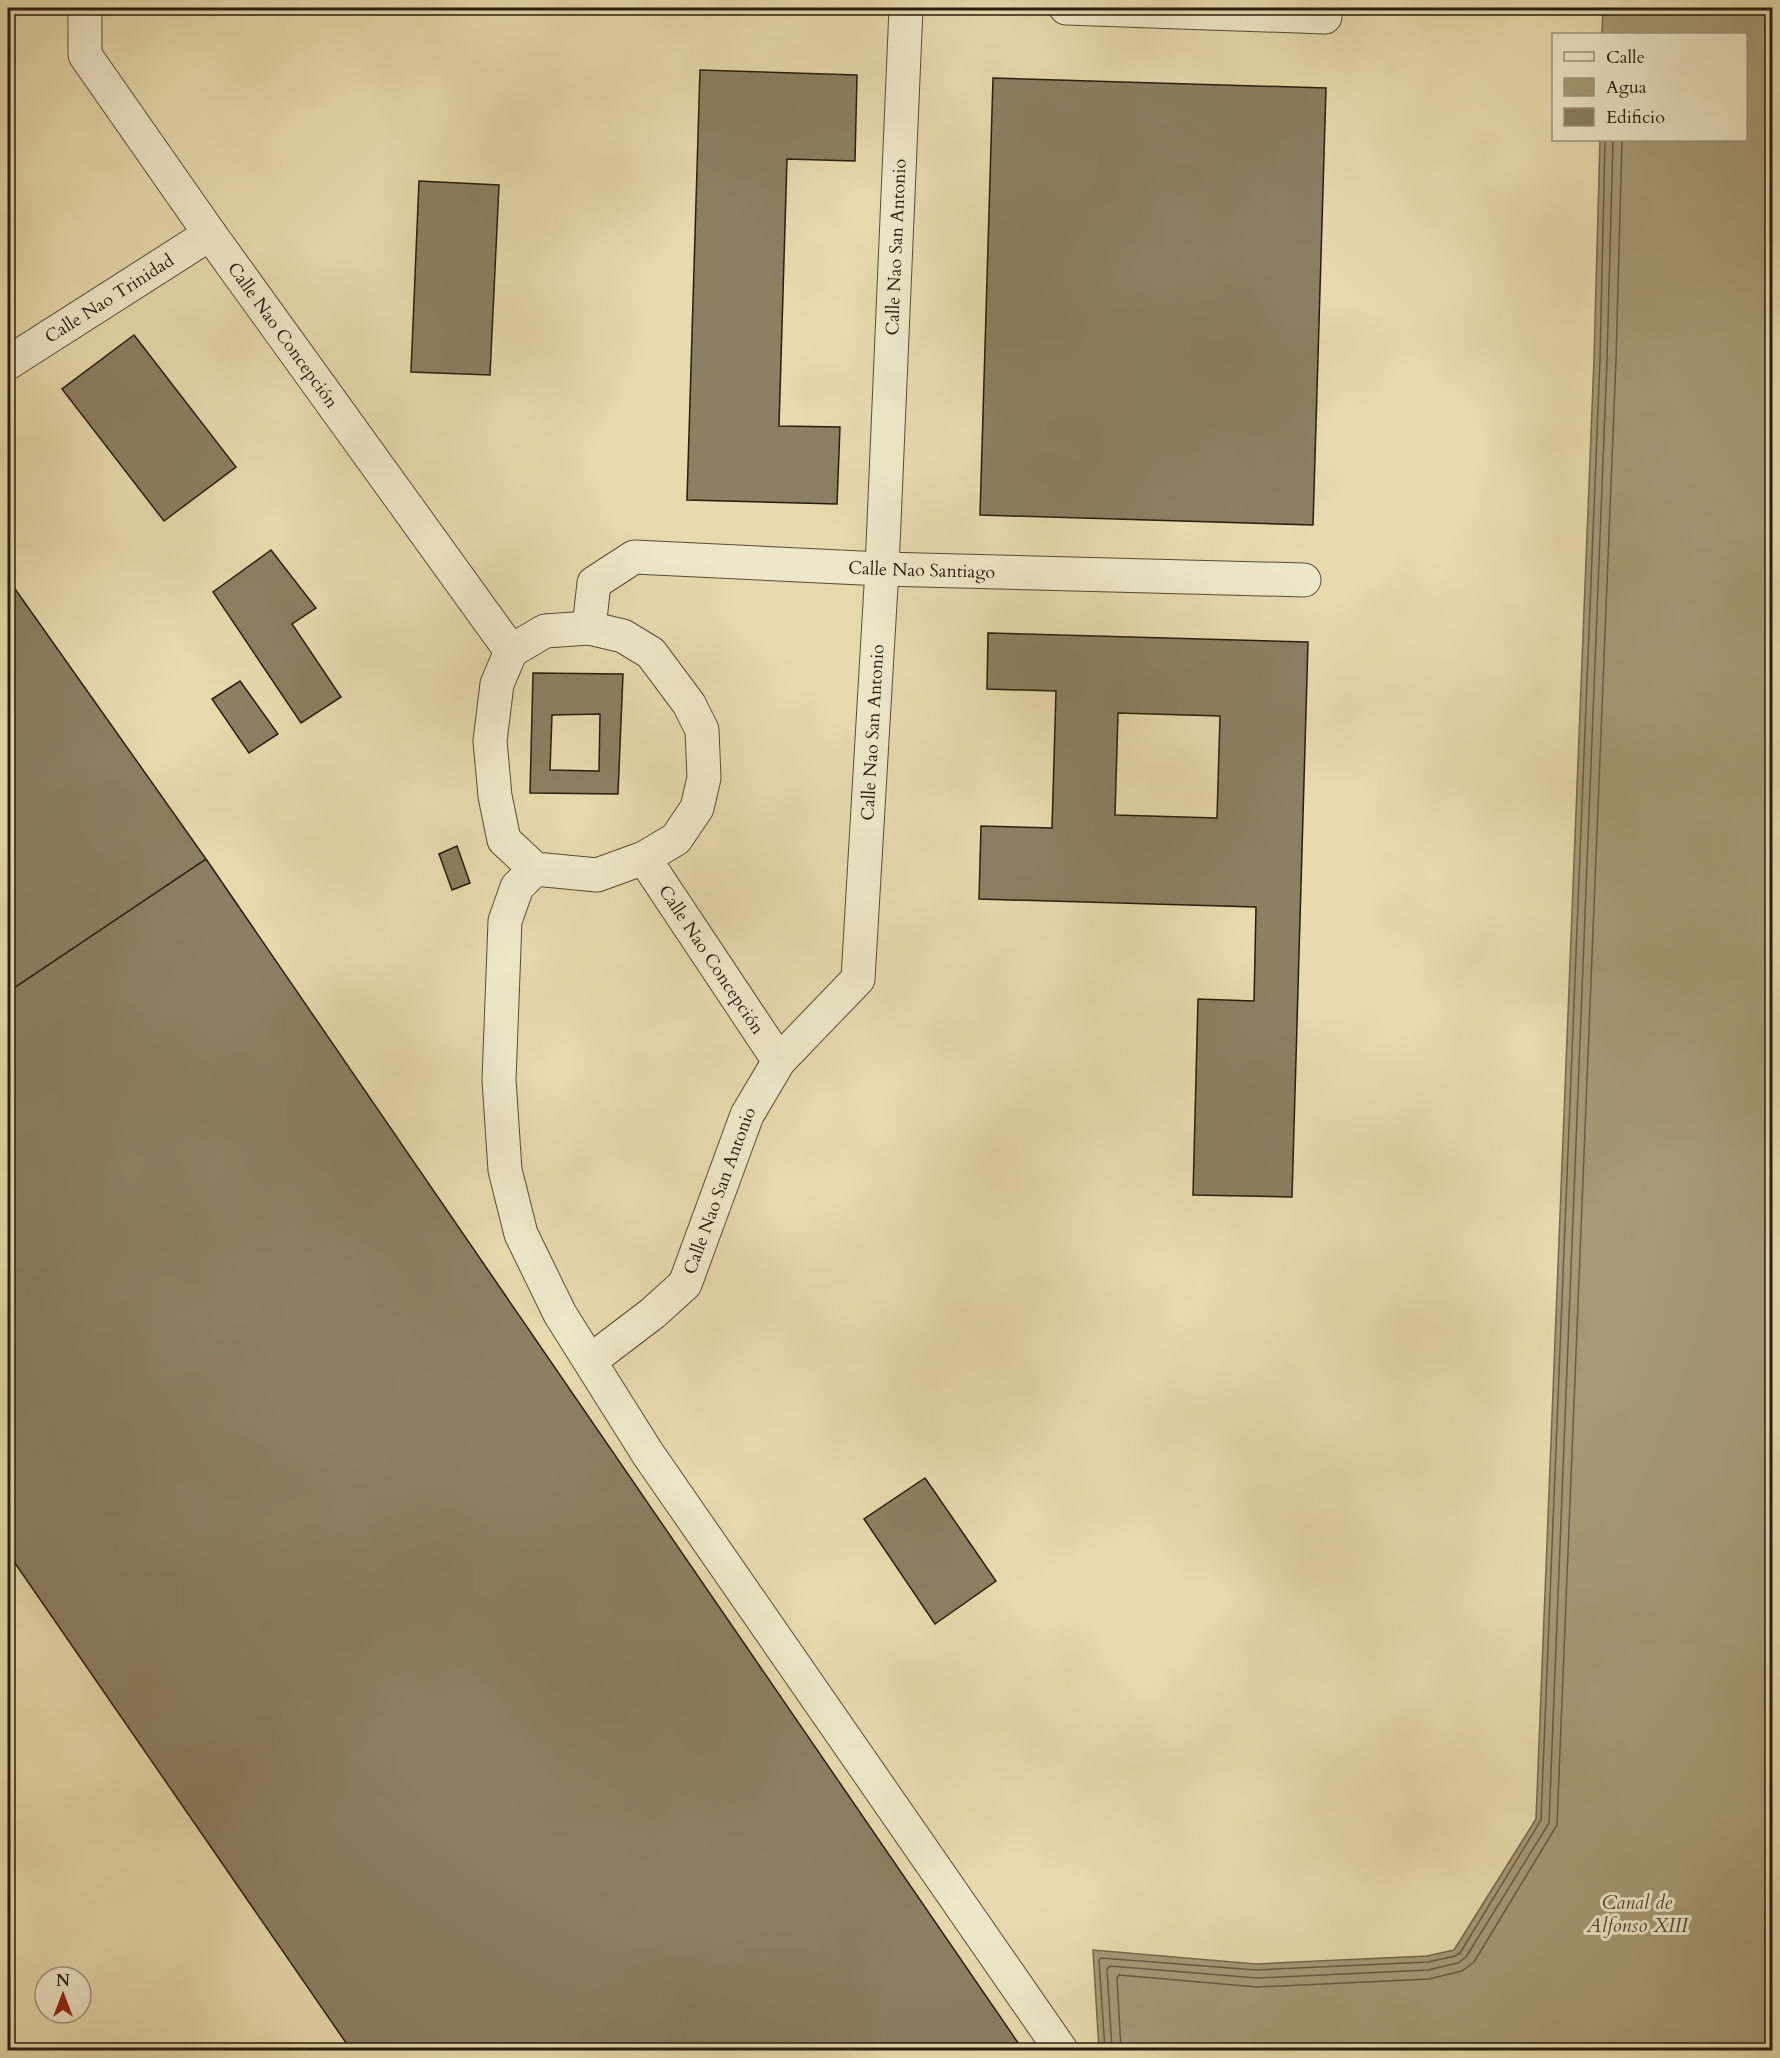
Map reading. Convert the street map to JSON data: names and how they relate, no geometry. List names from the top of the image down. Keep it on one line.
{"streets":{"street":["Calle Nao San Antonio","Calle Nao Trinidad","Calle Nao Concepción","Calle Nao Santiago"]},"crossings":[["Calle Nao San Antonio","Calle Nao Concepción"],["Calle Nao San Antonio","Calle Nao Santiago"],["Calle Nao Trinidad","Calle Nao Concepción"]],"water":["Canal de Alfonso XIII"],"legend":["Calle","Agua","Edificio"],"north":"top"}
